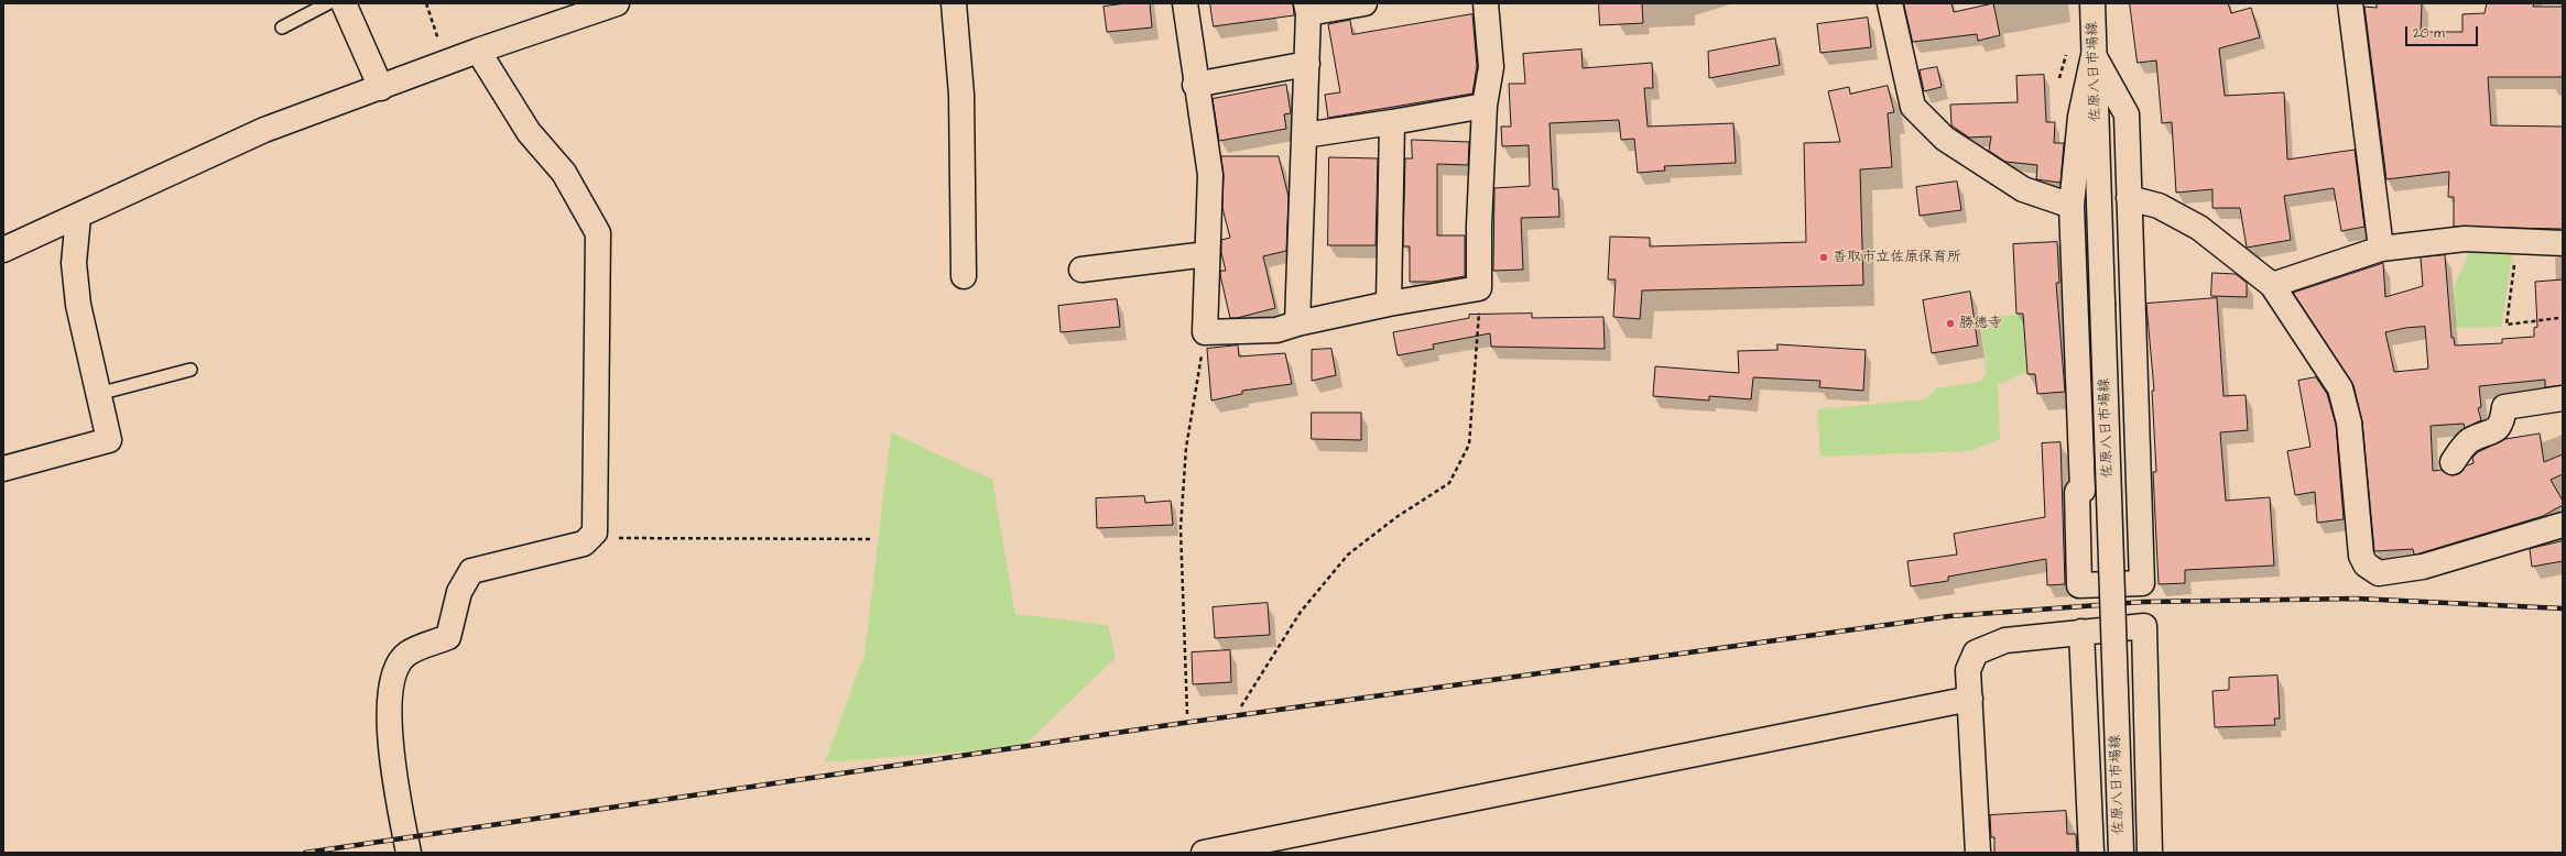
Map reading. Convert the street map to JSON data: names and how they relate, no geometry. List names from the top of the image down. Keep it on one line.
{"streets":{"street":["佐原八日市場線"]},"places":["香取市立佐原保育所","勝徳寺"],"scale_bar":"20 m"}
